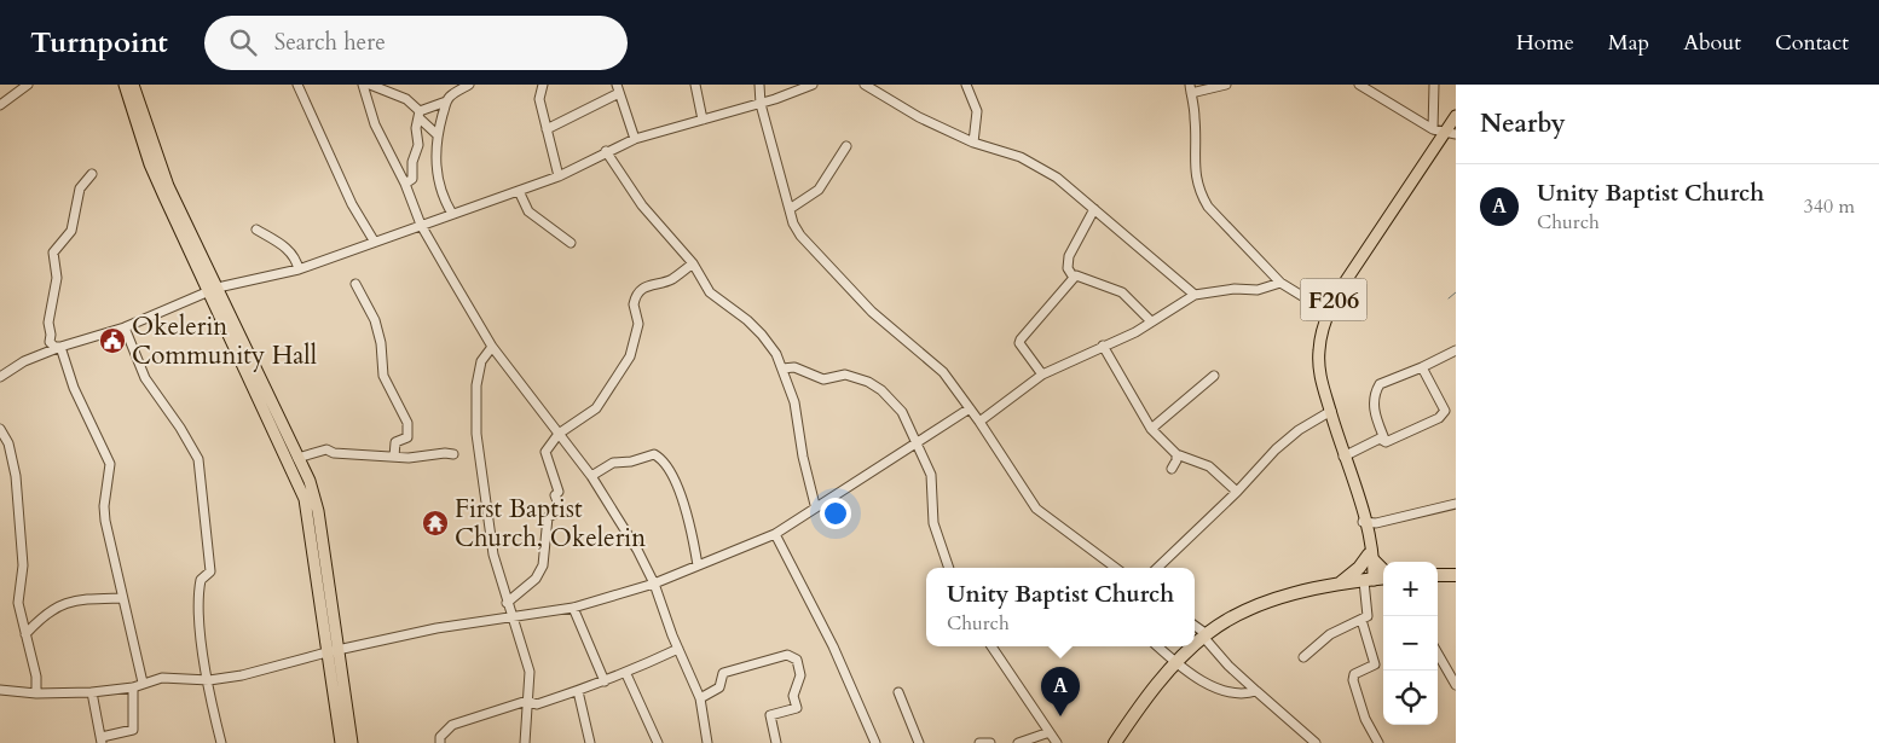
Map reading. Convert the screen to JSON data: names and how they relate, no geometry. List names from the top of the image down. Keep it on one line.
{"streets":{"main road":["F206"]},"places":{"public building":["Okelerin Community Hall"],"temple":["First Baptist Church, Okelerin"]},"page":{"header":"Turnpoint","search":"Search here","nav":["Home","Map","About","Contact"],"heading":"Nearby","list":[{"mark":"A","name":"Unity Baptist Church","note":"Church","value":"340 m"}],"map_buttons":["+","−"],"popup":["Unity Baptist Church","Church"],"pins":"A"}}
